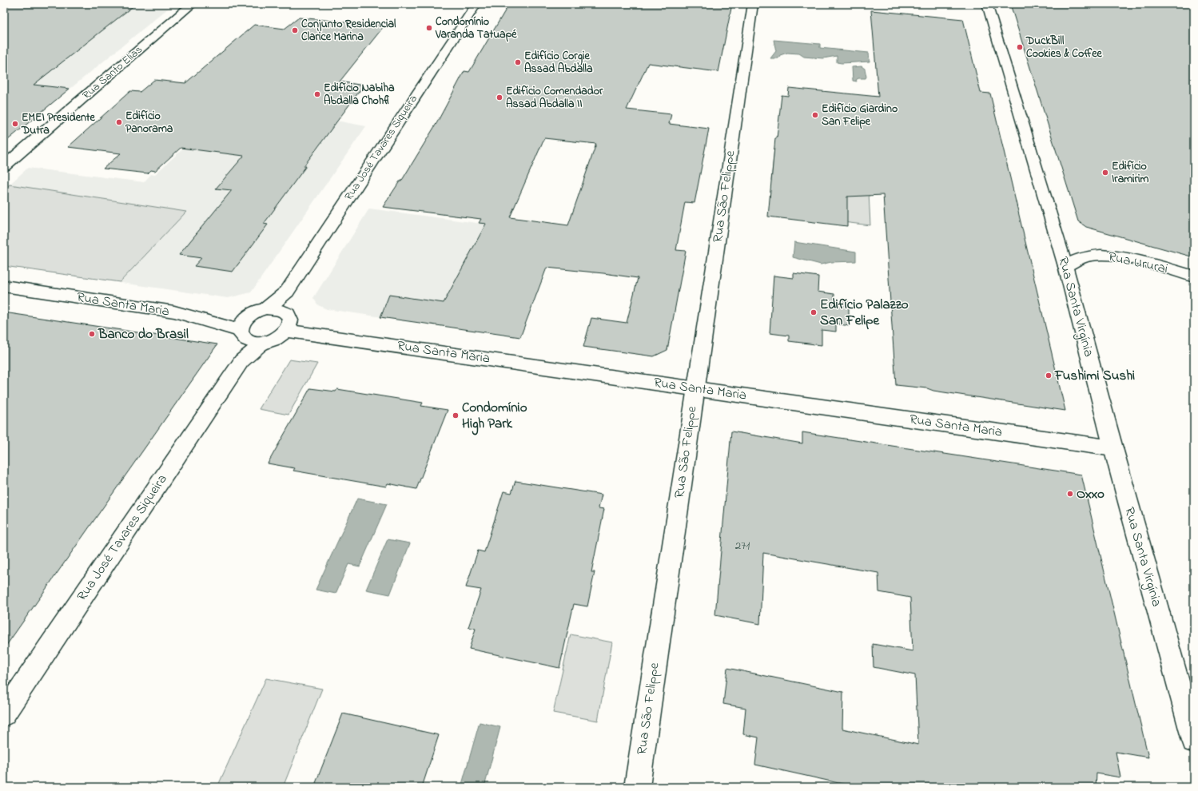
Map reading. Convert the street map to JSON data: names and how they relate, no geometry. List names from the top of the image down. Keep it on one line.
{"streets":{"street":["Rua Santo Elias","Rua José Tavares Siqueira","Rua São Felippe","Rua Ururai","Rua Santa Maria","Rua Santa Virgínia"]},"crossings":[["Rua José Tavares Siqueira","Rua Santa Maria"],["Rua São Felippe","Rua Santa Maria"],["Rua Ururai","Rua Santa Virgínia"],["Rua Santa Maria","Rua Santa Virgínia"]],"places":["Condomínio Varanda Tatuapé","Conjunto Residencial Clarice Marina","DuckBill Cookies & Coffee","Edifício Corgie Assad Abdalla","Edifício Nabiha Abdalla Chohfi","Edifício Comendador Assad Abdalla II","Edifício Giardino San Felipe","Edifício Panorama","EMEI Presidente Dutra","Edifício Iramirim","Edifício Palazzo San Felipe","Banco do Brasil","Fushimi Sushi","Condomínio High Park","Oxxo"],"house_numbers":["271"]}
